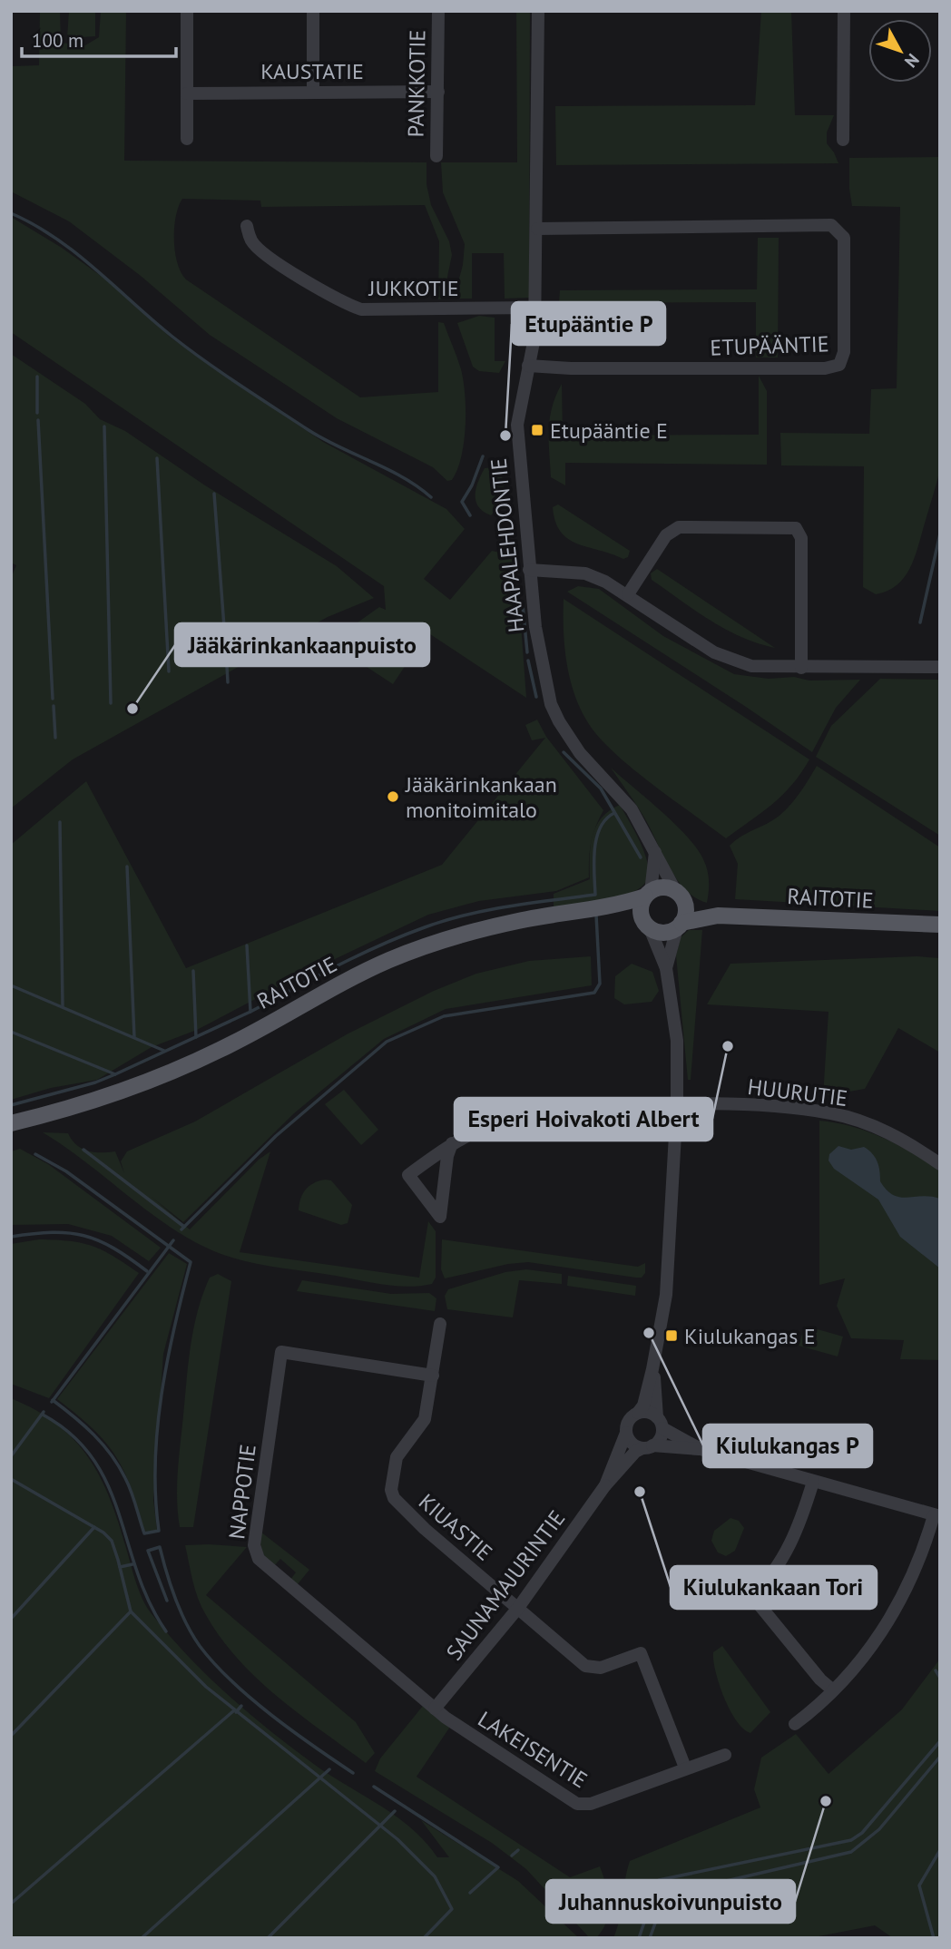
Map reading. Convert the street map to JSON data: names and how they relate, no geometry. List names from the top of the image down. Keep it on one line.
{"streets":{"main road":["RAITOTIE"],"street":["KAUSTATIE","PANKKOTIE","JUKKOTIE","ETUPÄÄNTIE","HAAPALEHDONTIE","HUURUTIE","NAPPOTIE","KIUASTIE","SAUNAMAJURINTIE","LAKEISENTIE"]},"crossings":[["KAUSTATIE","PANKKOTIE"],["JUKKOTIE","HAAPALEHDONTIE"],["ETUPÄÄNTIE","HAAPALEHDONTIE"],["HAAPALEHDONTIE","RAITOTIE"],["NAPPOTIE","KIUASTIE"],["NAPPOTIE","SAUNAMAJURINTIE"],["NAPPOTIE","LAKEISENTIE"],["KIUASTIE","SAUNAMAJURINTIE"],["SAUNAMAJURINTIE","LAKEISENTIE"]],"places":{"transit":["Etupääntie E","Kiulukangas E"],"other":["Etupääntie P","Jääkärinkankaanpuisto","Jääkärinkankaan monitoimitalo","Esperi Hoivakoti Albert","Kiulukangas P","Kiulukankaan Tori","Juhannuskoivunpuisto"]},"scale_bar":"100 m","north":"bottom right"}
